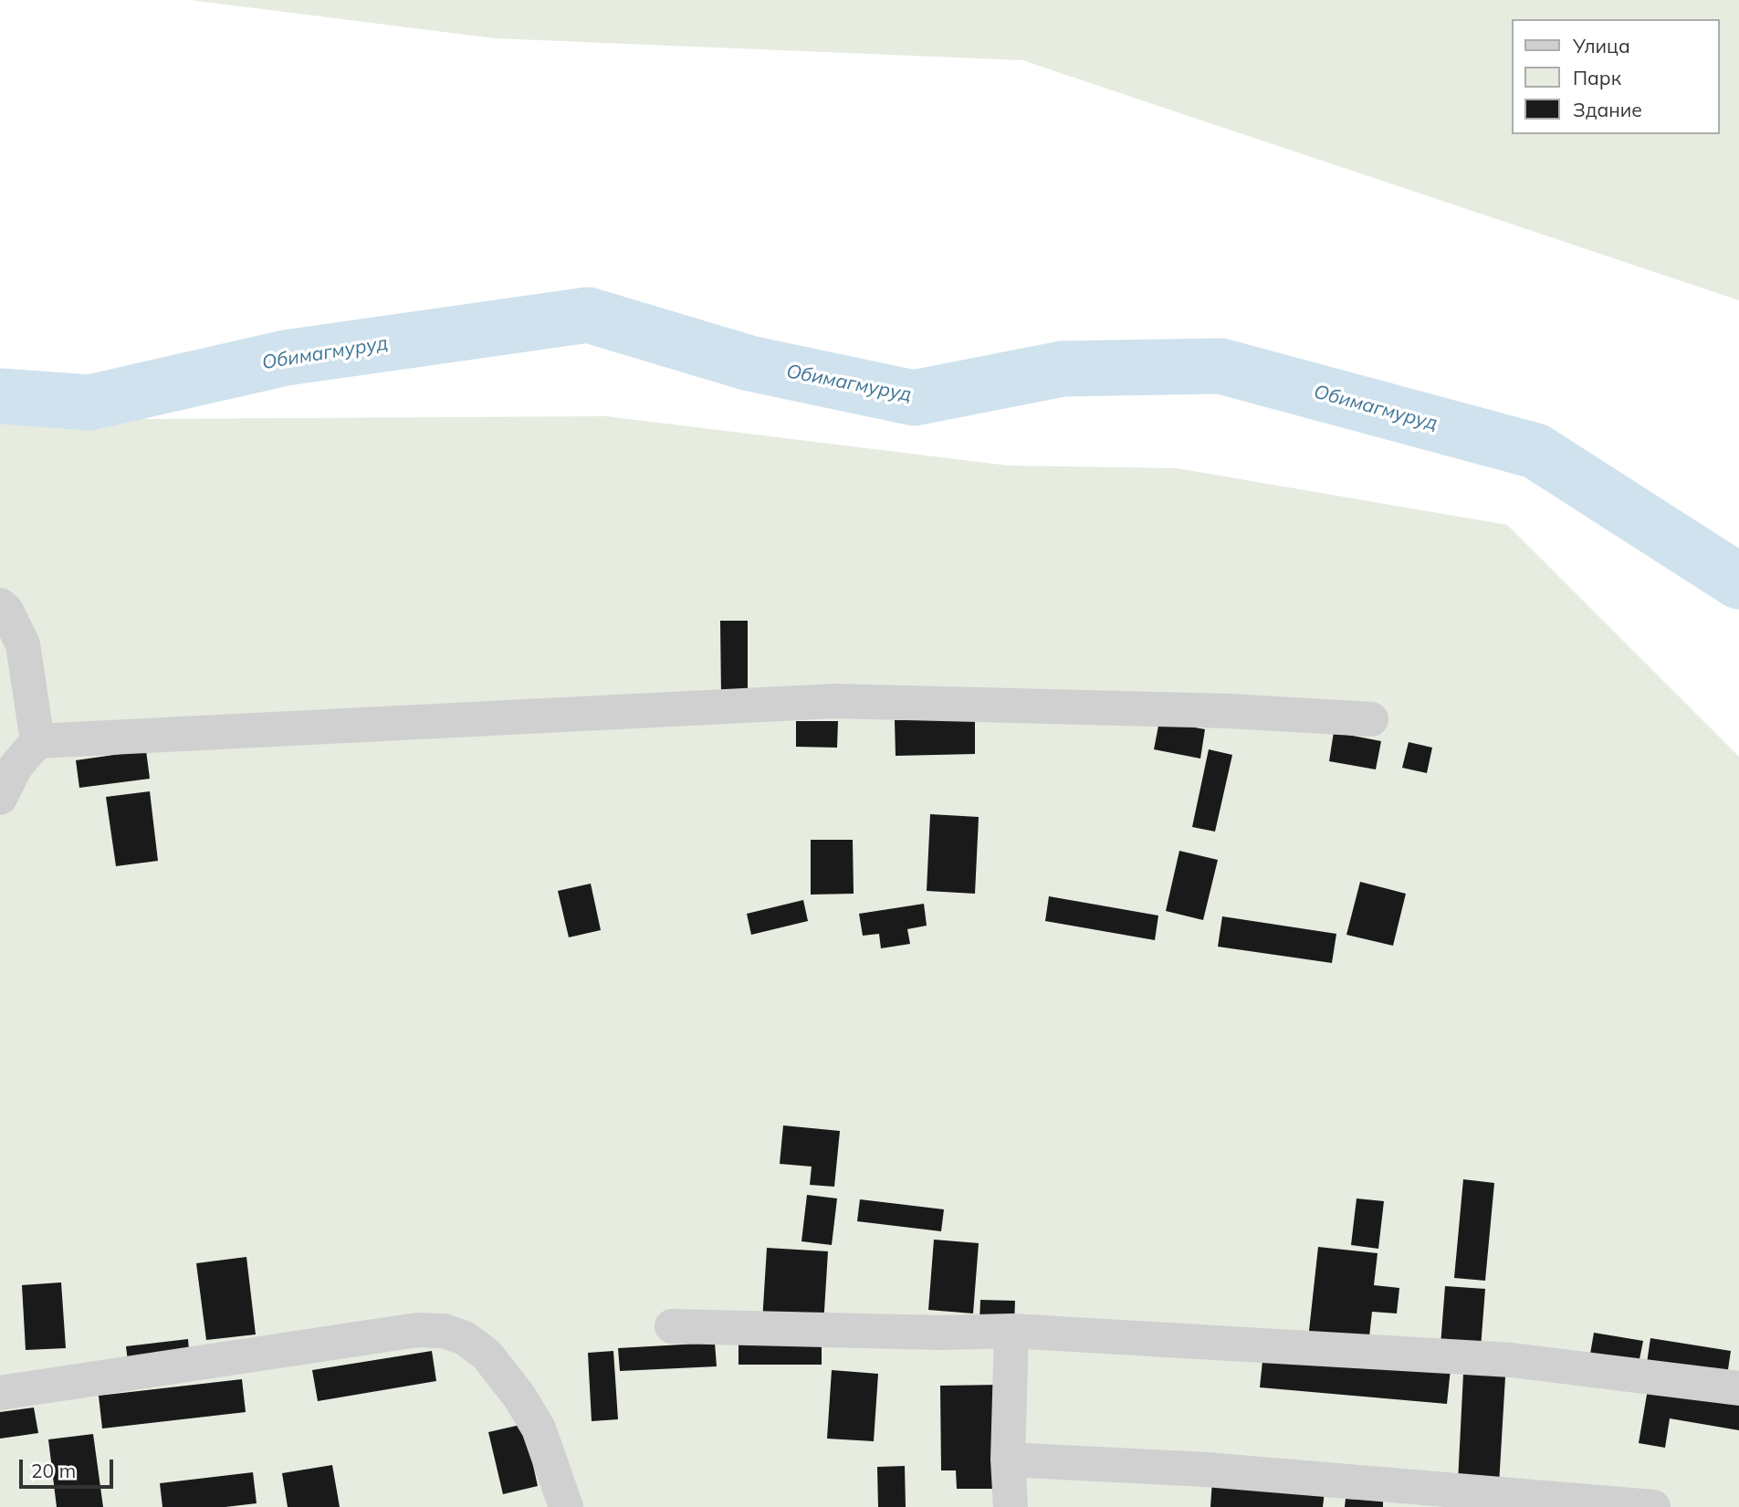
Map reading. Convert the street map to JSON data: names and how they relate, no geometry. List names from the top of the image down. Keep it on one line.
{"water":["Обимагмуруд"],"legend":["Улица","Парк","Здание"],"scale_bar":"20 m"}
